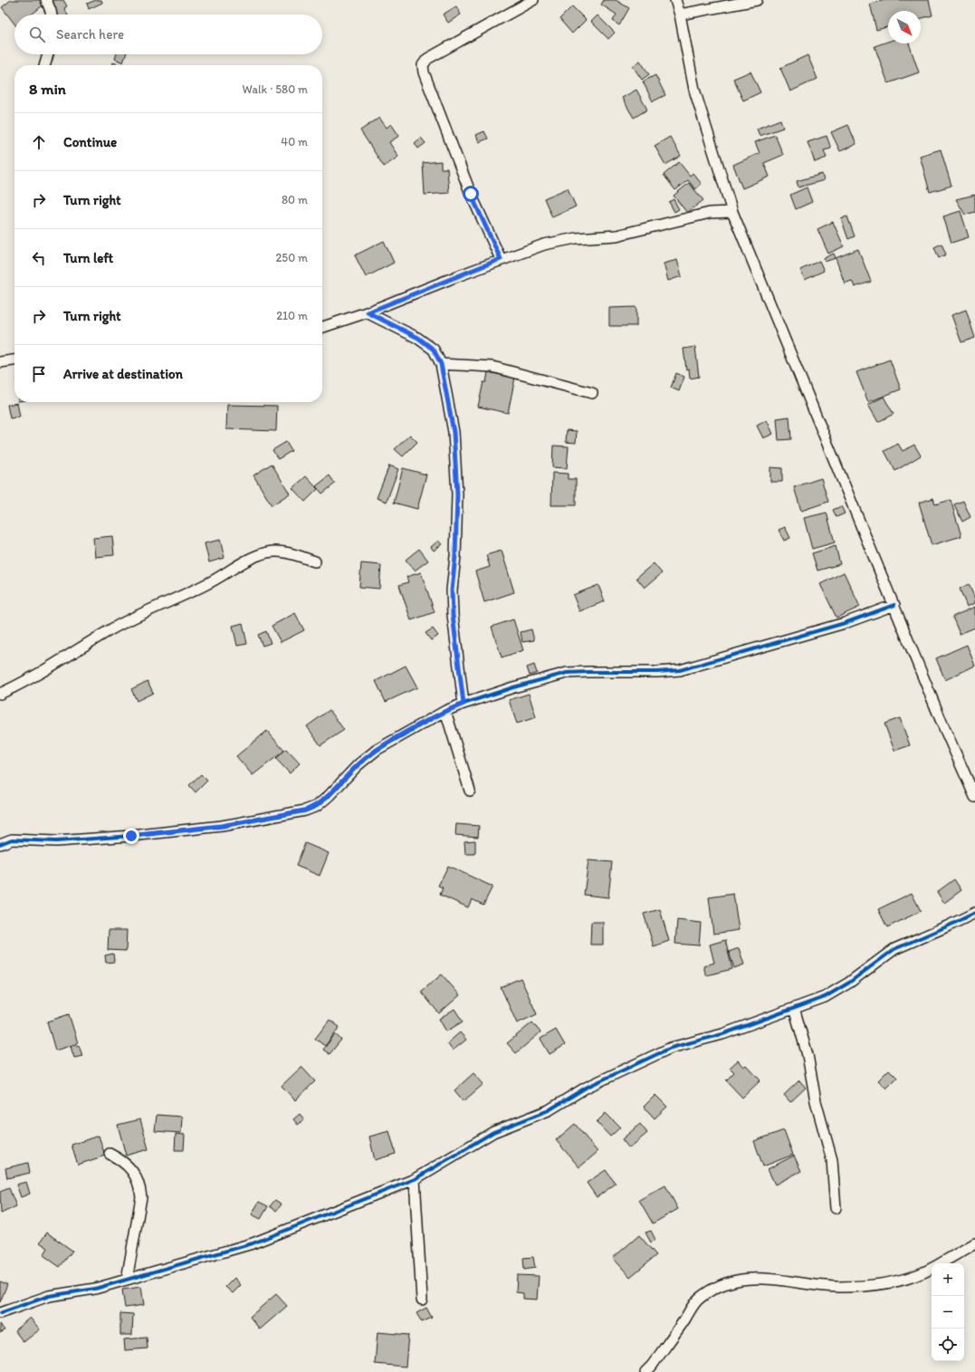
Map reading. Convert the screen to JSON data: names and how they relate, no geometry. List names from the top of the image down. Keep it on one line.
{"north":"bottom right","page":{"search":"Search here","heading":["8 min","Walk · 580 m"],"list":[["Continue","40 m"],["Turn right","80 m"],["Turn left","250 m"],["Turn right","210 m"],"Arrive at destination"],"map_buttons":["+","−"]}}
